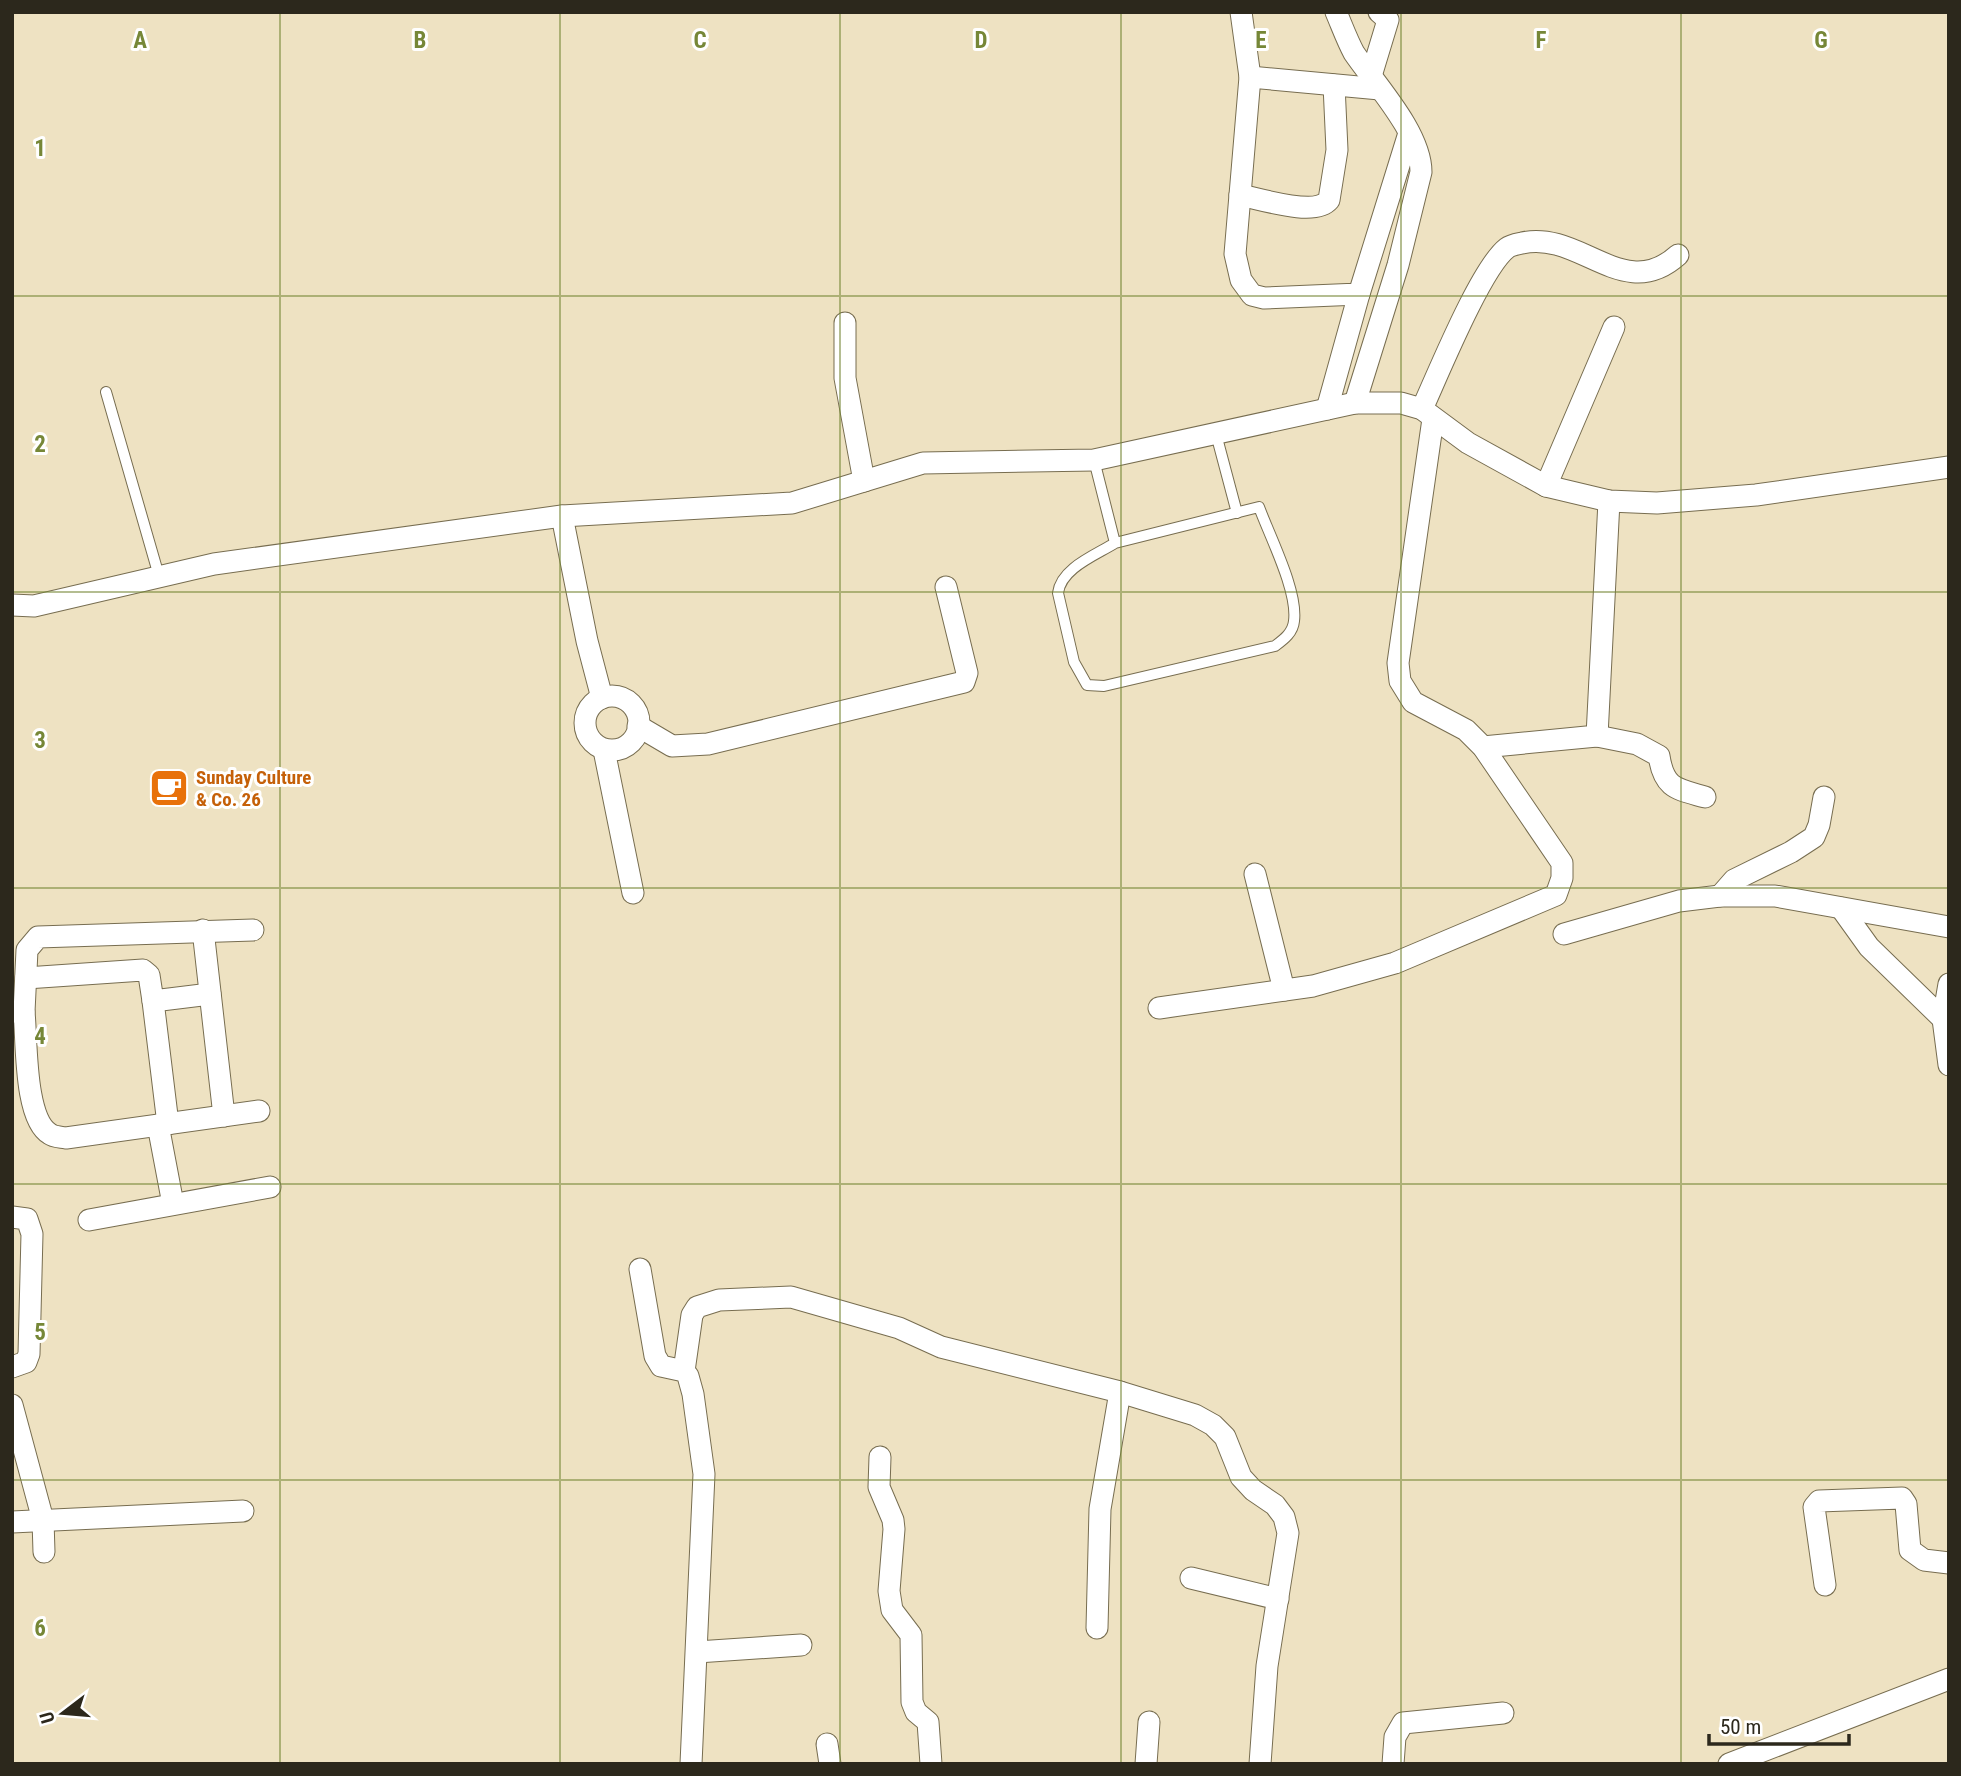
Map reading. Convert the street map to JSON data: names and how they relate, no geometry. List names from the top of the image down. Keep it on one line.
{"places":{"cafe":["Sunday Culture & Co. 26"]},"scale_bar":"50 m","north":"left","grid":{"columns":["A","B","C","D","E","F","G"],"rows":["1","2","3","4","5","6"]}}
